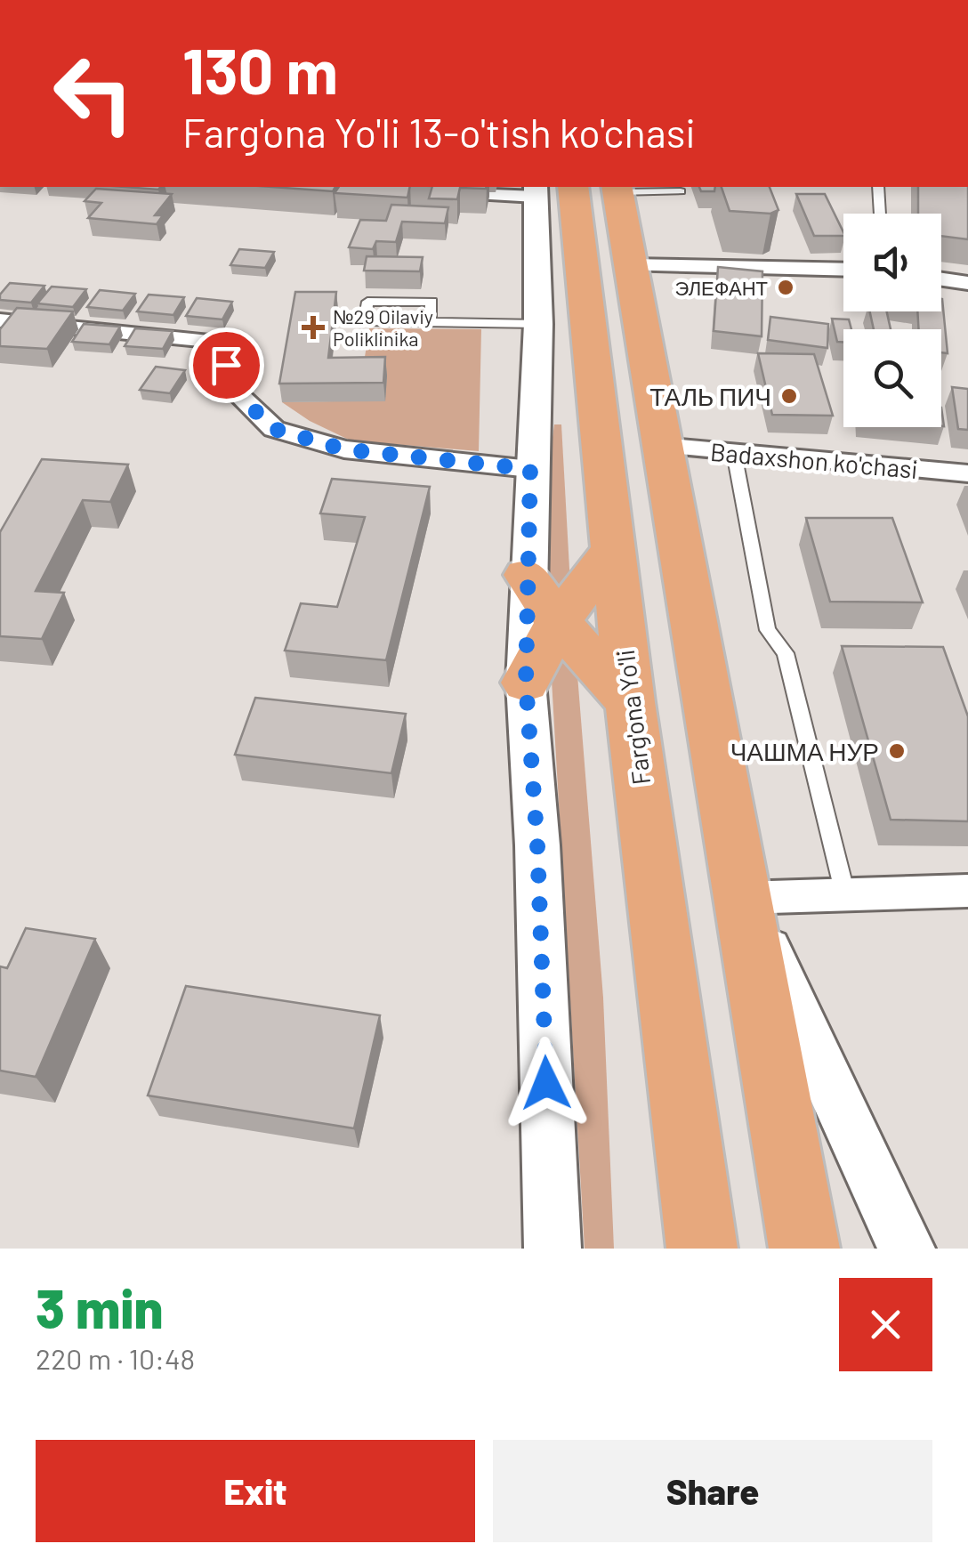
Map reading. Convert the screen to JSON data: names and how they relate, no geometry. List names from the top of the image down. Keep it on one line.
{"streets":{"main road":["Farg'ona Yo'li"],"street":["Badaxshon ko'chasi"]},"places":{"other":["ЭЛЕФАНТ","ТАЛЬ ПИЧ","ЧАШМА НУР"],"health":["№29 Oilaviy Poliklinika"]},"page":{"turn":["130 m","Farg'ona Yo'li 13-o'tish ko'chasi"],"heading":["3 min","220 m · 10:48"],"buttons":["Exit","Share"]}}
